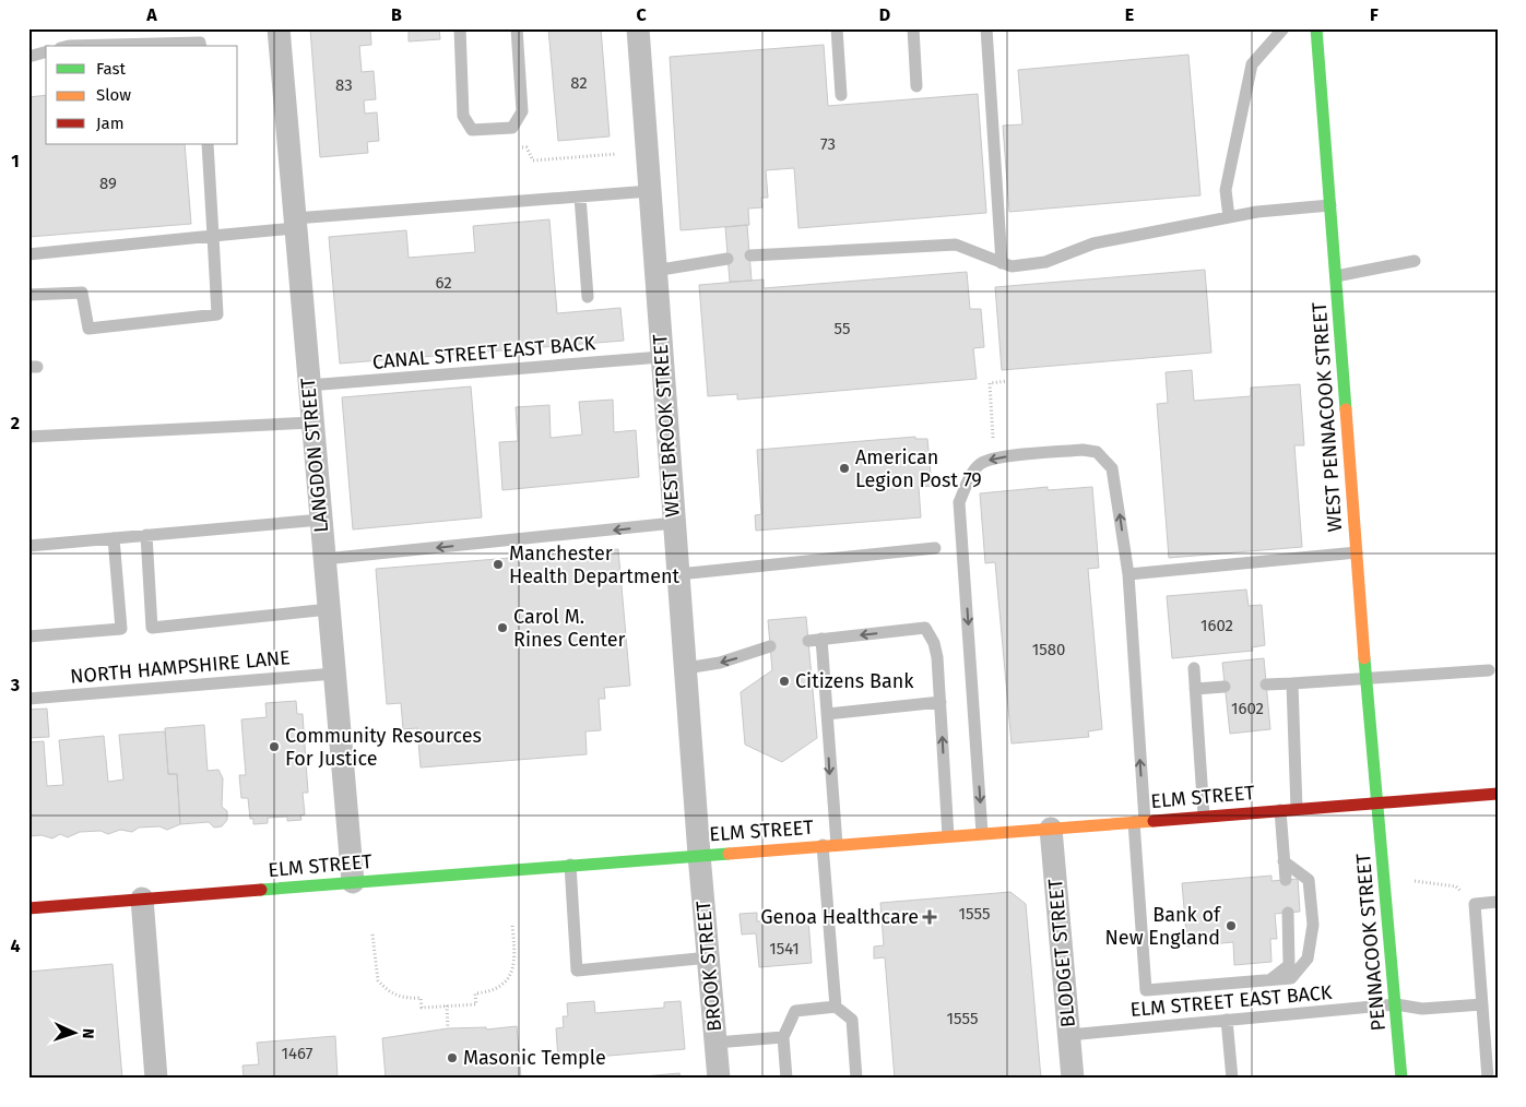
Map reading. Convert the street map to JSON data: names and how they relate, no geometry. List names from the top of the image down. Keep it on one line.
{"streets":{"main road":["WEST PENNACOOK STREET","ELM STREET","PENNACOOK STREET"],"street":["WEST BROOK STREET","LANGDON STREET","BLODGET STREET","BROOK STREET"],"lane":["CANAL STREET EAST BACK","NORTH HAMPSHIRE LANE","ELM STREET EAST BACK"]},"crossings":[["CANAL STREET EAST BACK","WEST BROOK STREET"],["CANAL STREET EAST BACK","LANGDON STREET"],["WEST PENNACOOK STREET","ELM STREET"],["WEST PENNACOOK STREET","PENNACOOK STREET"],["WEST BROOK STREET","ELM STREET"],["WEST BROOK STREET","BROOK STREET"],["LANGDON STREET","NORTH HAMPSHIRE LANE"],["LANGDON STREET","ELM STREET"],["ELM STREET","PENNACOOK STREET"],["ELM STREET","BLODGET STREET"],["ELM STREET","BROOK STREET"],["PENNACOOK STREET","ELM STREET EAST BACK"],["BLODGET STREET","ELM STREET EAST BACK"]],"places":{"other":["American Legion Post 79","Manchester Health Department","Carol M. Rines Center","Citizens Bank","Community Resources For Justice","Bank of New England","Masonic Temple"],"health":["Genoa Healthcare"]},"house_numbers":["82","83","73","89","62","55","1602","1580","1602","1555","1541","1555","1467"],"legend":["Fast","Slow","Jam"],"north":"right","grid":{"columns":["A","B","C","D","E","F"],"rows":["1","2","3","4"]}}
